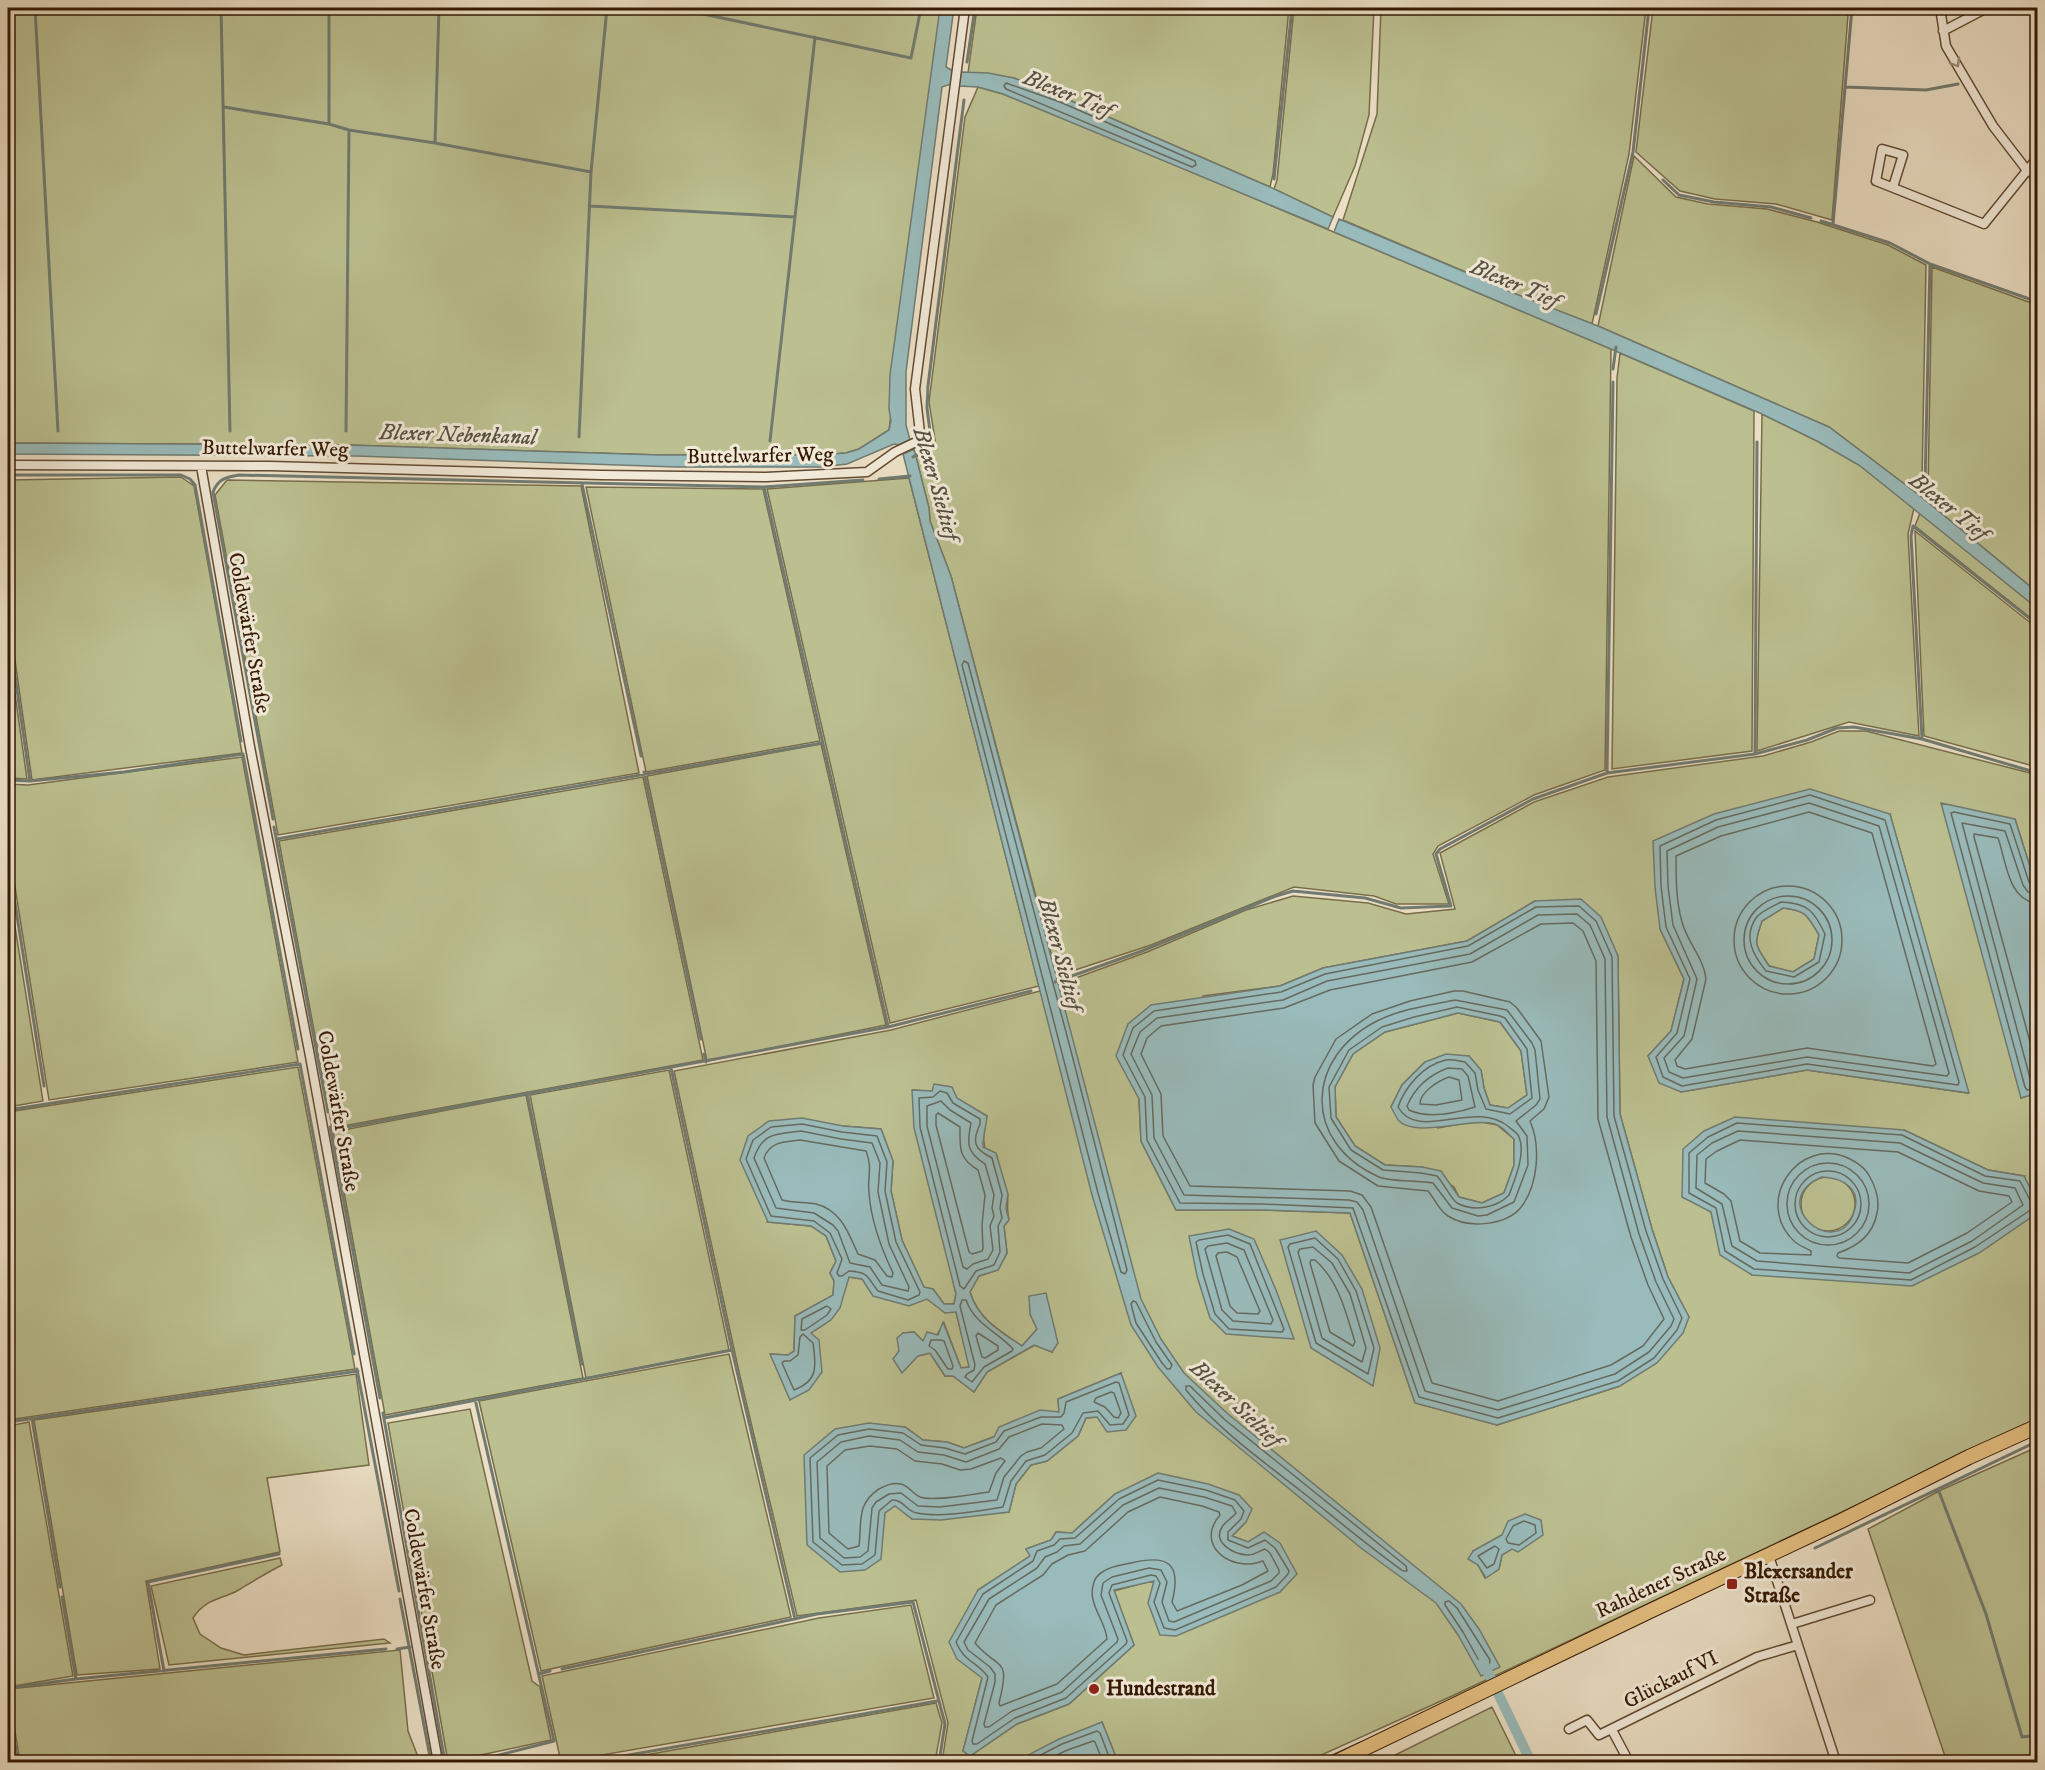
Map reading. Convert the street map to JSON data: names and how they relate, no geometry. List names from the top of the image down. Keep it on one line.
{"streets":{"main road":["Rahdener Straße"],"street":["Buttelwarfer Weg","Coldewärfer Straße","Glückauf VI"]},"crossings":[["Buttelwarfer Weg","Coldewärfer Straße"]],"water":["Blexer Tief","Blexer Nebenkanal","Blexer Sieltief"],"places":{"transit":["Blexersander Straße"],"other":["Hundestrand"]}}
